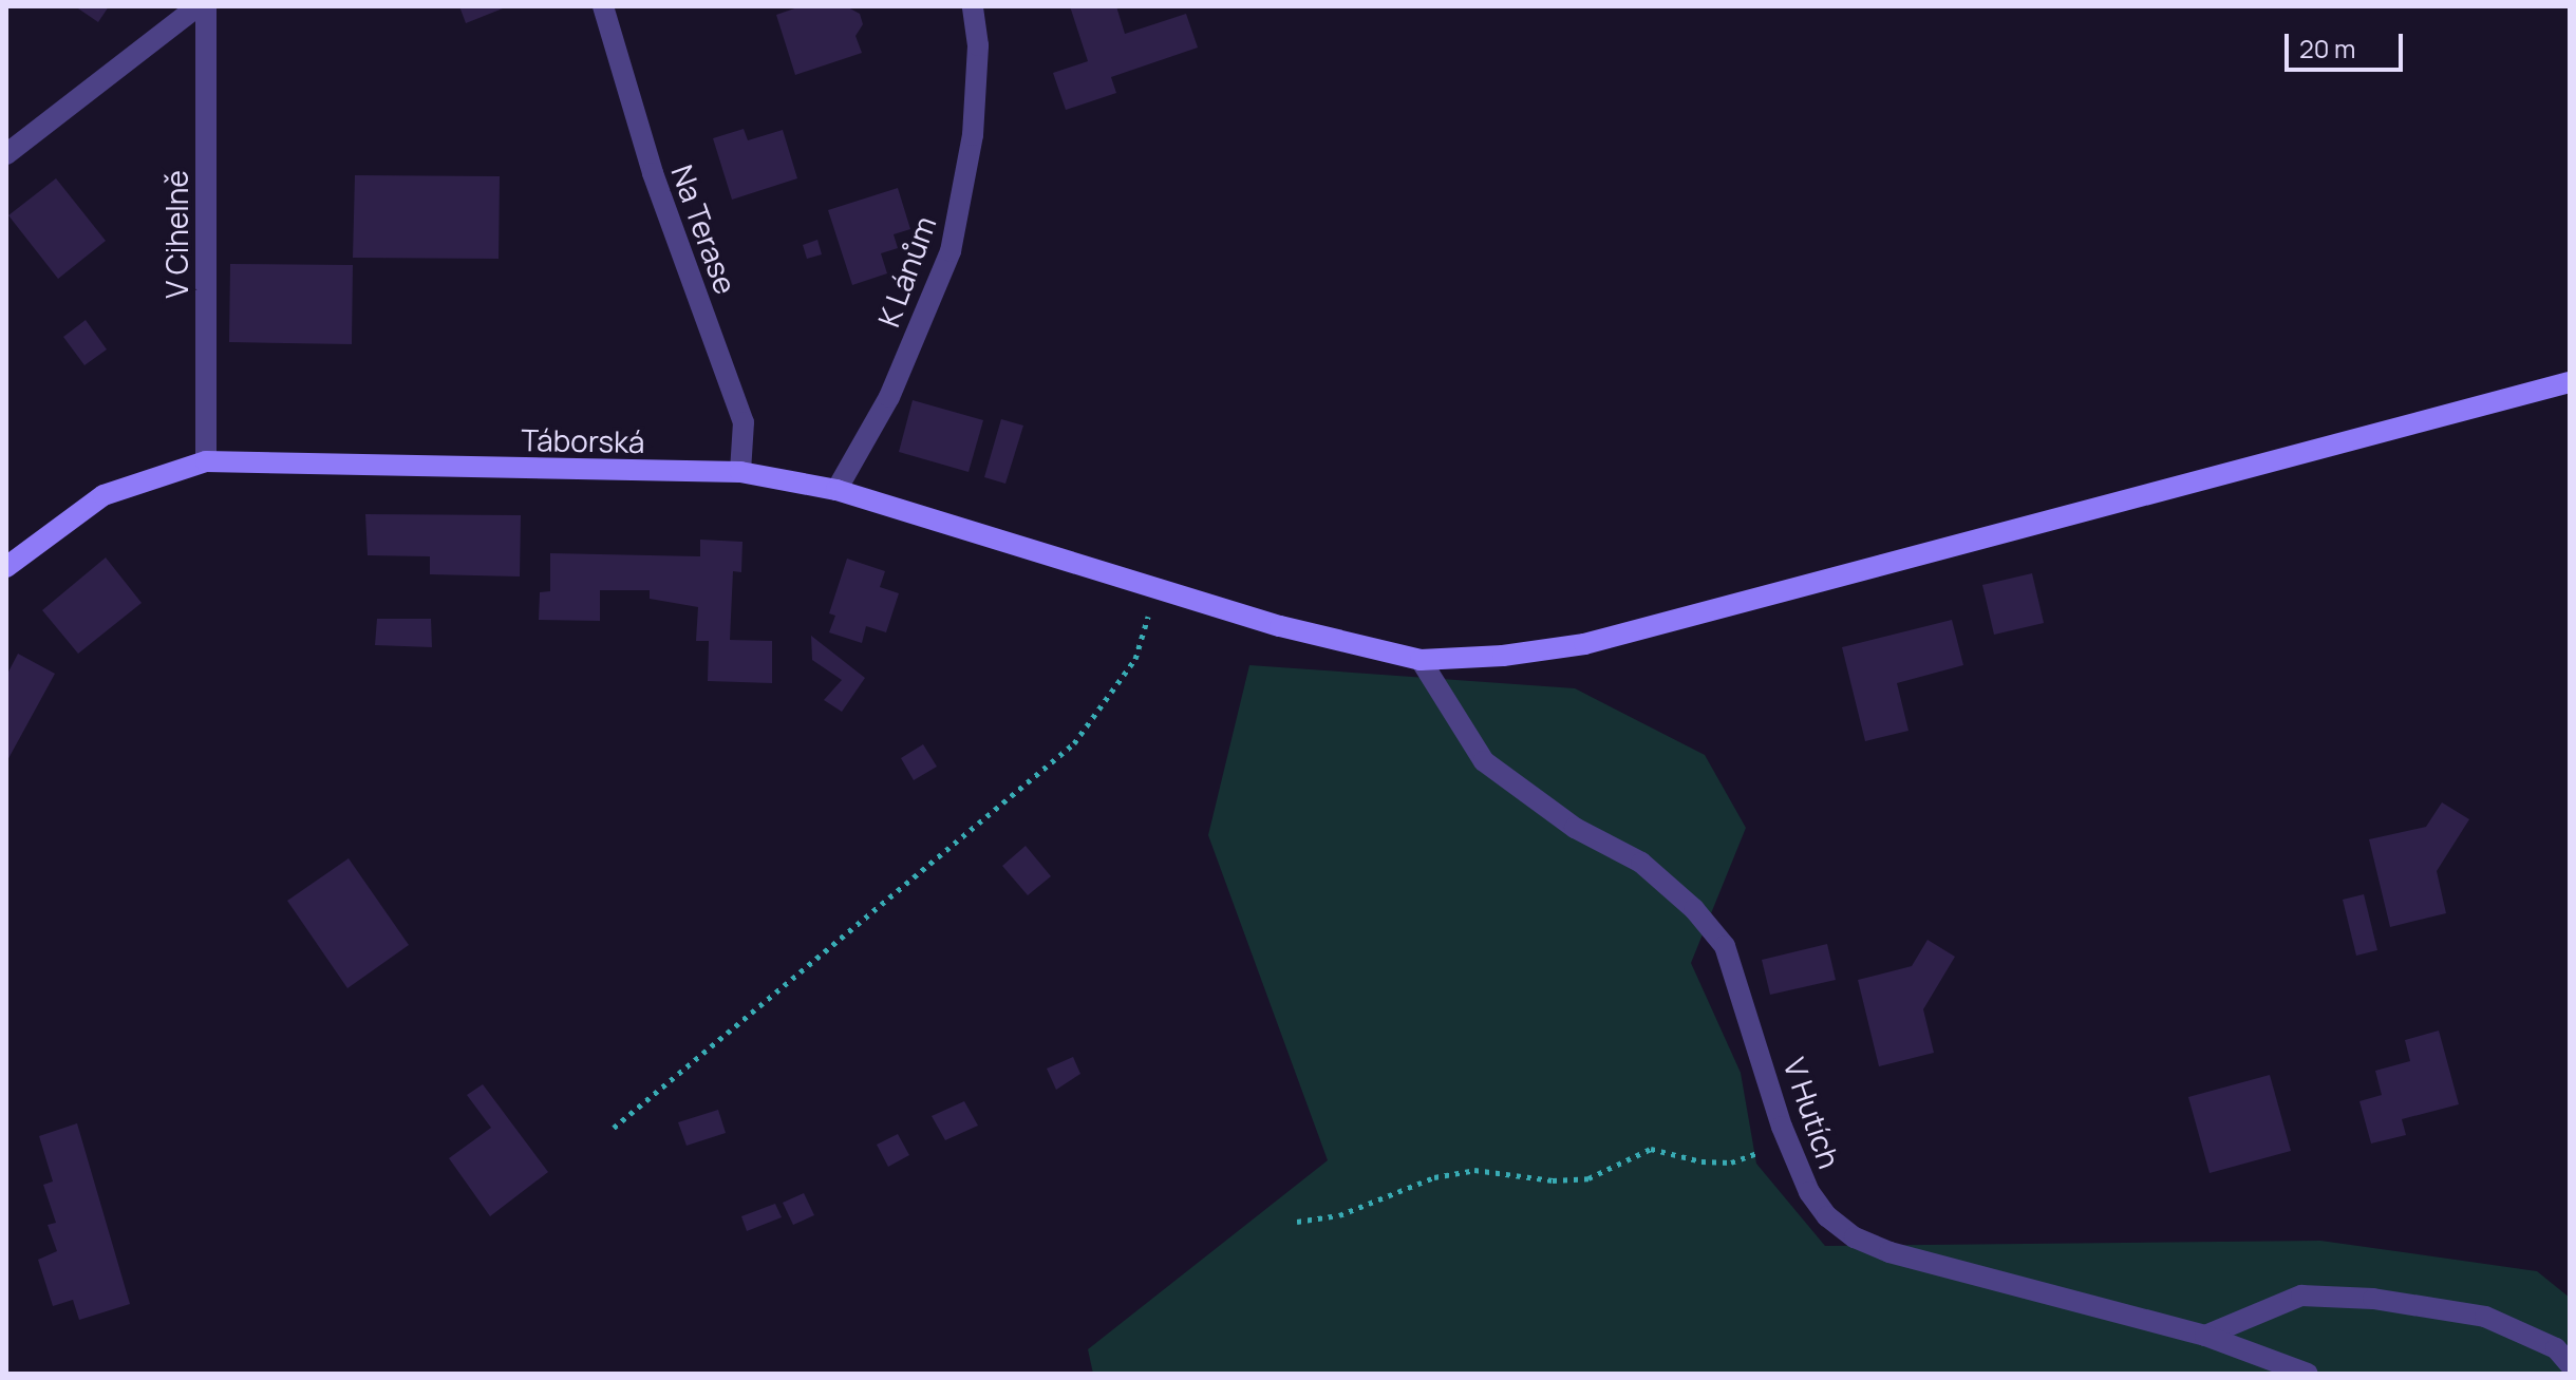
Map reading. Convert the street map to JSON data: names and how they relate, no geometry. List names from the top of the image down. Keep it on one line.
{"streets":{"street":["Na Terase","V Cihelně","K Lánům","Táborská","V Hutích"]},"crossings":[["Na Terase","Táborská"],["V Cihelně","Táborská"],["K Lánům","Táborská"],["Táborská","V Hutích"]],"scale_bar":"20 m"}
